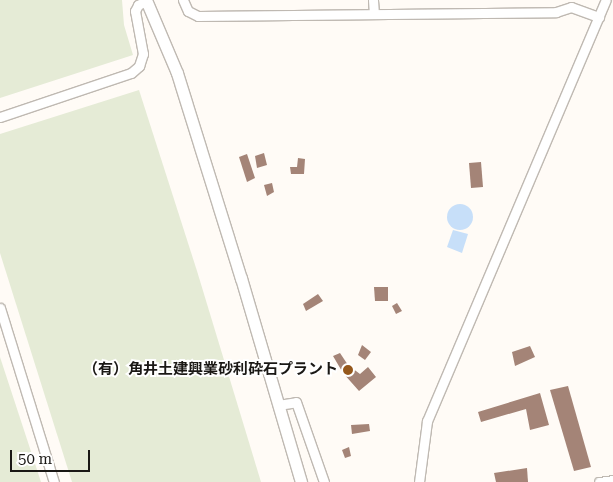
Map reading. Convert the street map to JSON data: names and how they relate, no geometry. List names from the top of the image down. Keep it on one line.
{"places":["（有）角井土建興業砂利砕石プラント"],"scale_bar":"50 m"}
